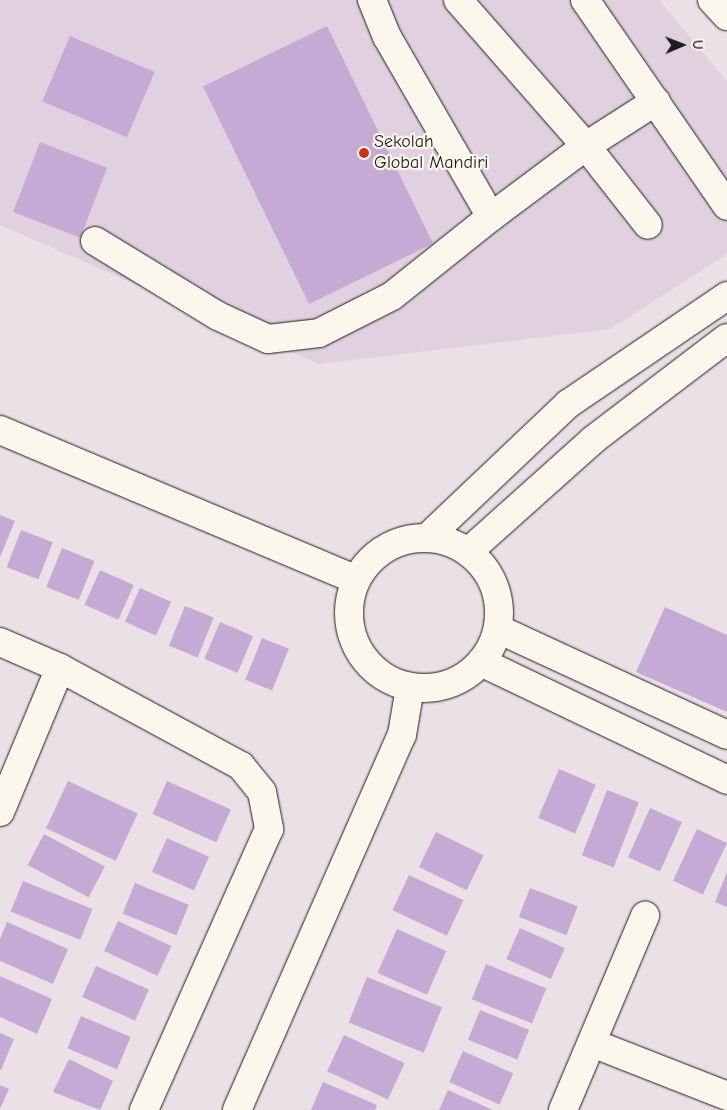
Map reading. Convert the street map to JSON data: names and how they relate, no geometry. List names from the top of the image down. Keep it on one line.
{"places":["Sekolah Global Mandiri"],"north":"right"}
